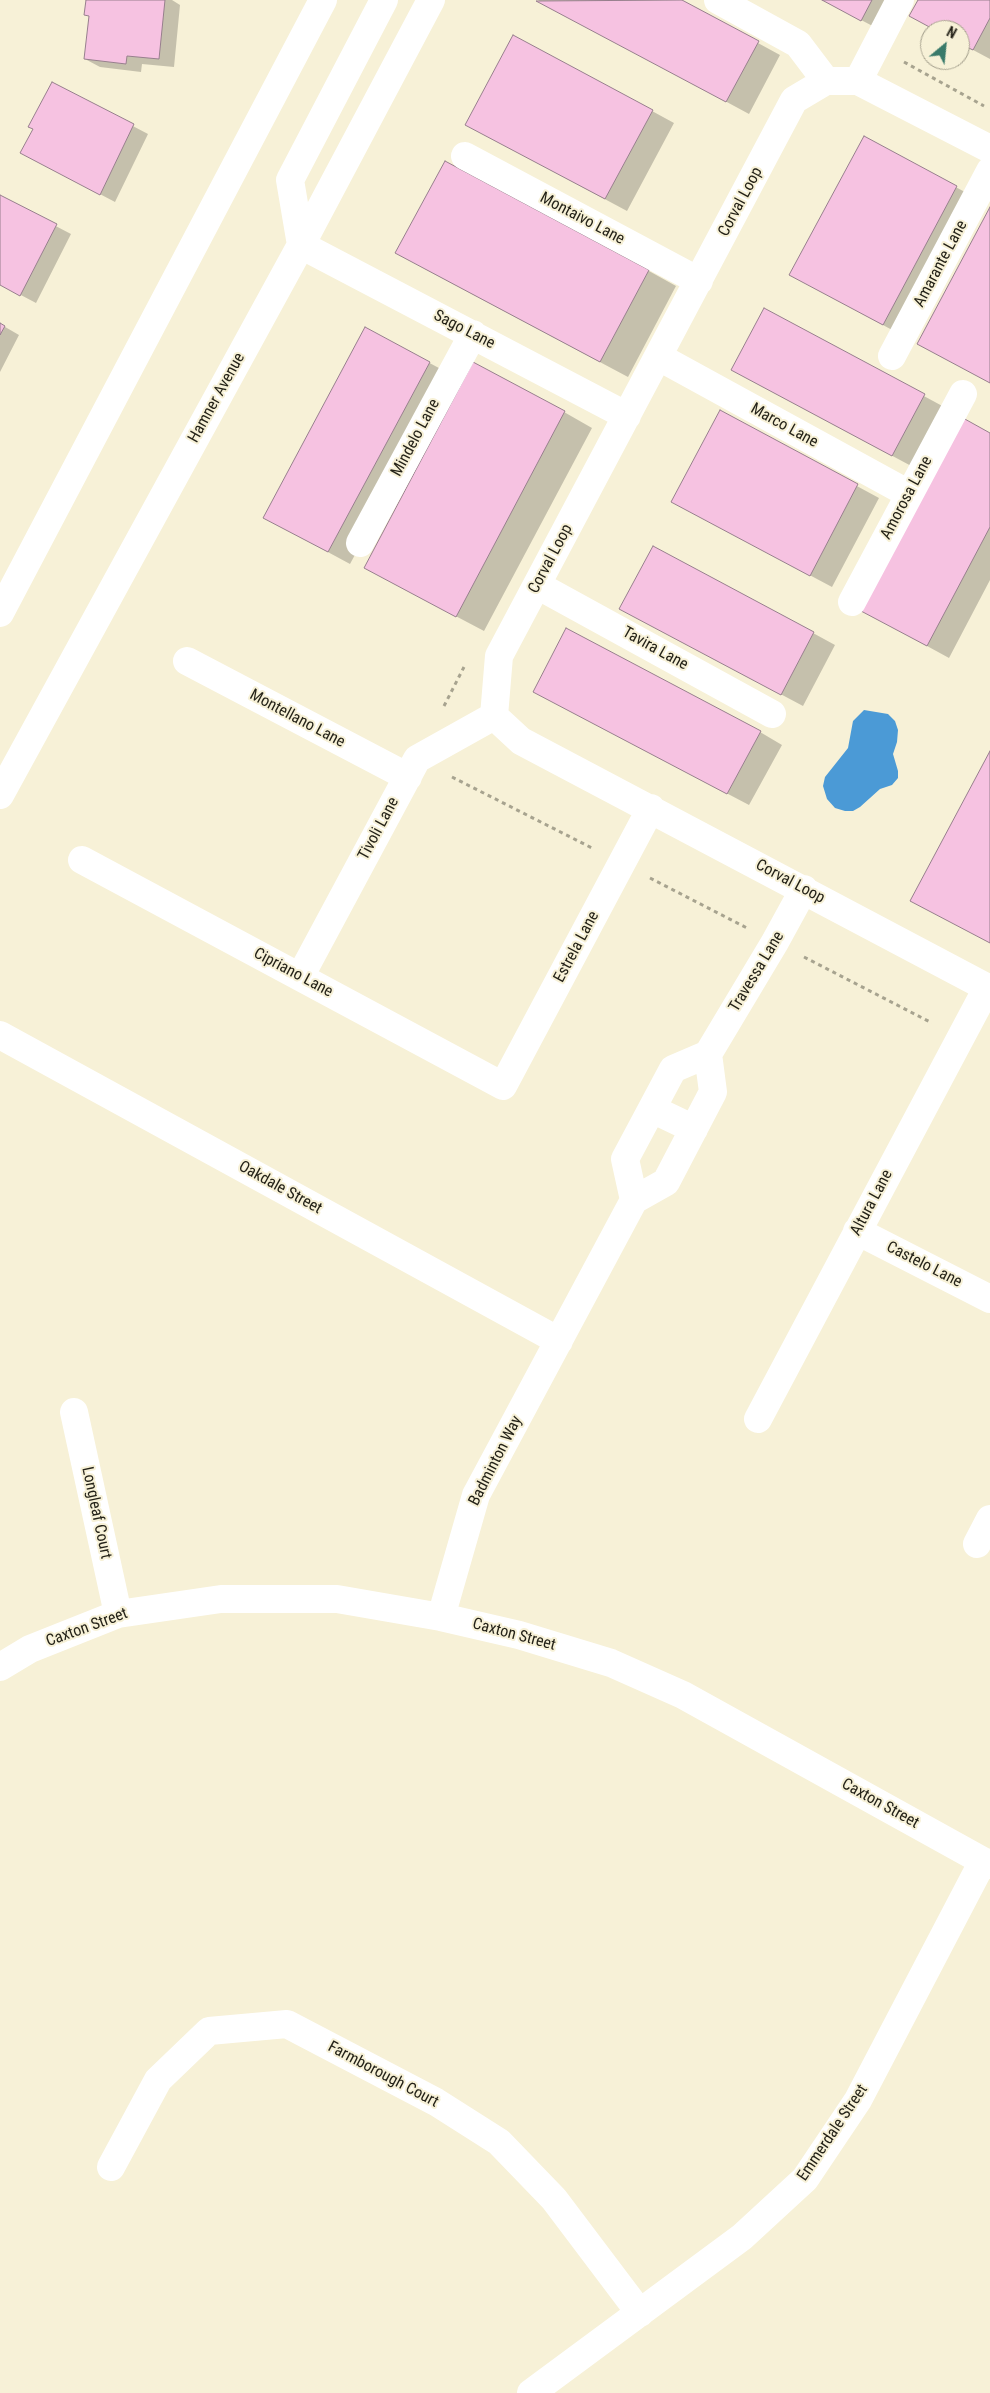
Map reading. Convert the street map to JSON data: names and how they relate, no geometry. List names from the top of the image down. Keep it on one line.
{"streets":{"street":["Corval Loop","Montaivo Lane","Amarante Lane","Sago Lane","Hamner Avenue","Marco Lane","Mindelo Lane","Amorosa Lane","Tavira Lane","Montellano Lane","Tivoli Lane","Estrela Lane","Travessa Lane","Cipriano Lane","Oakdale Street","Altura Lane","Castelo Lane","Badminton Way","Longleaf Court","Caxton Street","Farmborough Court","Emmerdale Street"]},"crossings":[["Corval Loop","Montaivo Lane"],["Corval Loop","Sago Lane"],["Corval Loop","Marco Lane"],["Corval Loop","Tavira Lane"],["Corval Loop","Estrela Lane"],["Corval Loop","Travessa Lane"],["Corval Loop","Altura Lane"],["Sago Lane","Hamner Avenue"],["Sago Lane","Mindelo Lane"],["Marco Lane","Amorosa Lane"],["Montellano Lane","Tivoli Lane"],["Tivoli Lane","Cipriano Lane"],["Estrela Lane","Cipriano Lane"],["Oakdale Street","Badminton Way"],["Altura Lane","Castelo Lane"],["Badminton Way","Caxton Street"],["Longleaf Court","Caxton Street"],["Caxton Street","Emmerdale Street"],["Farmborough Court","Emmerdale Street"]],"north":"top right"}
